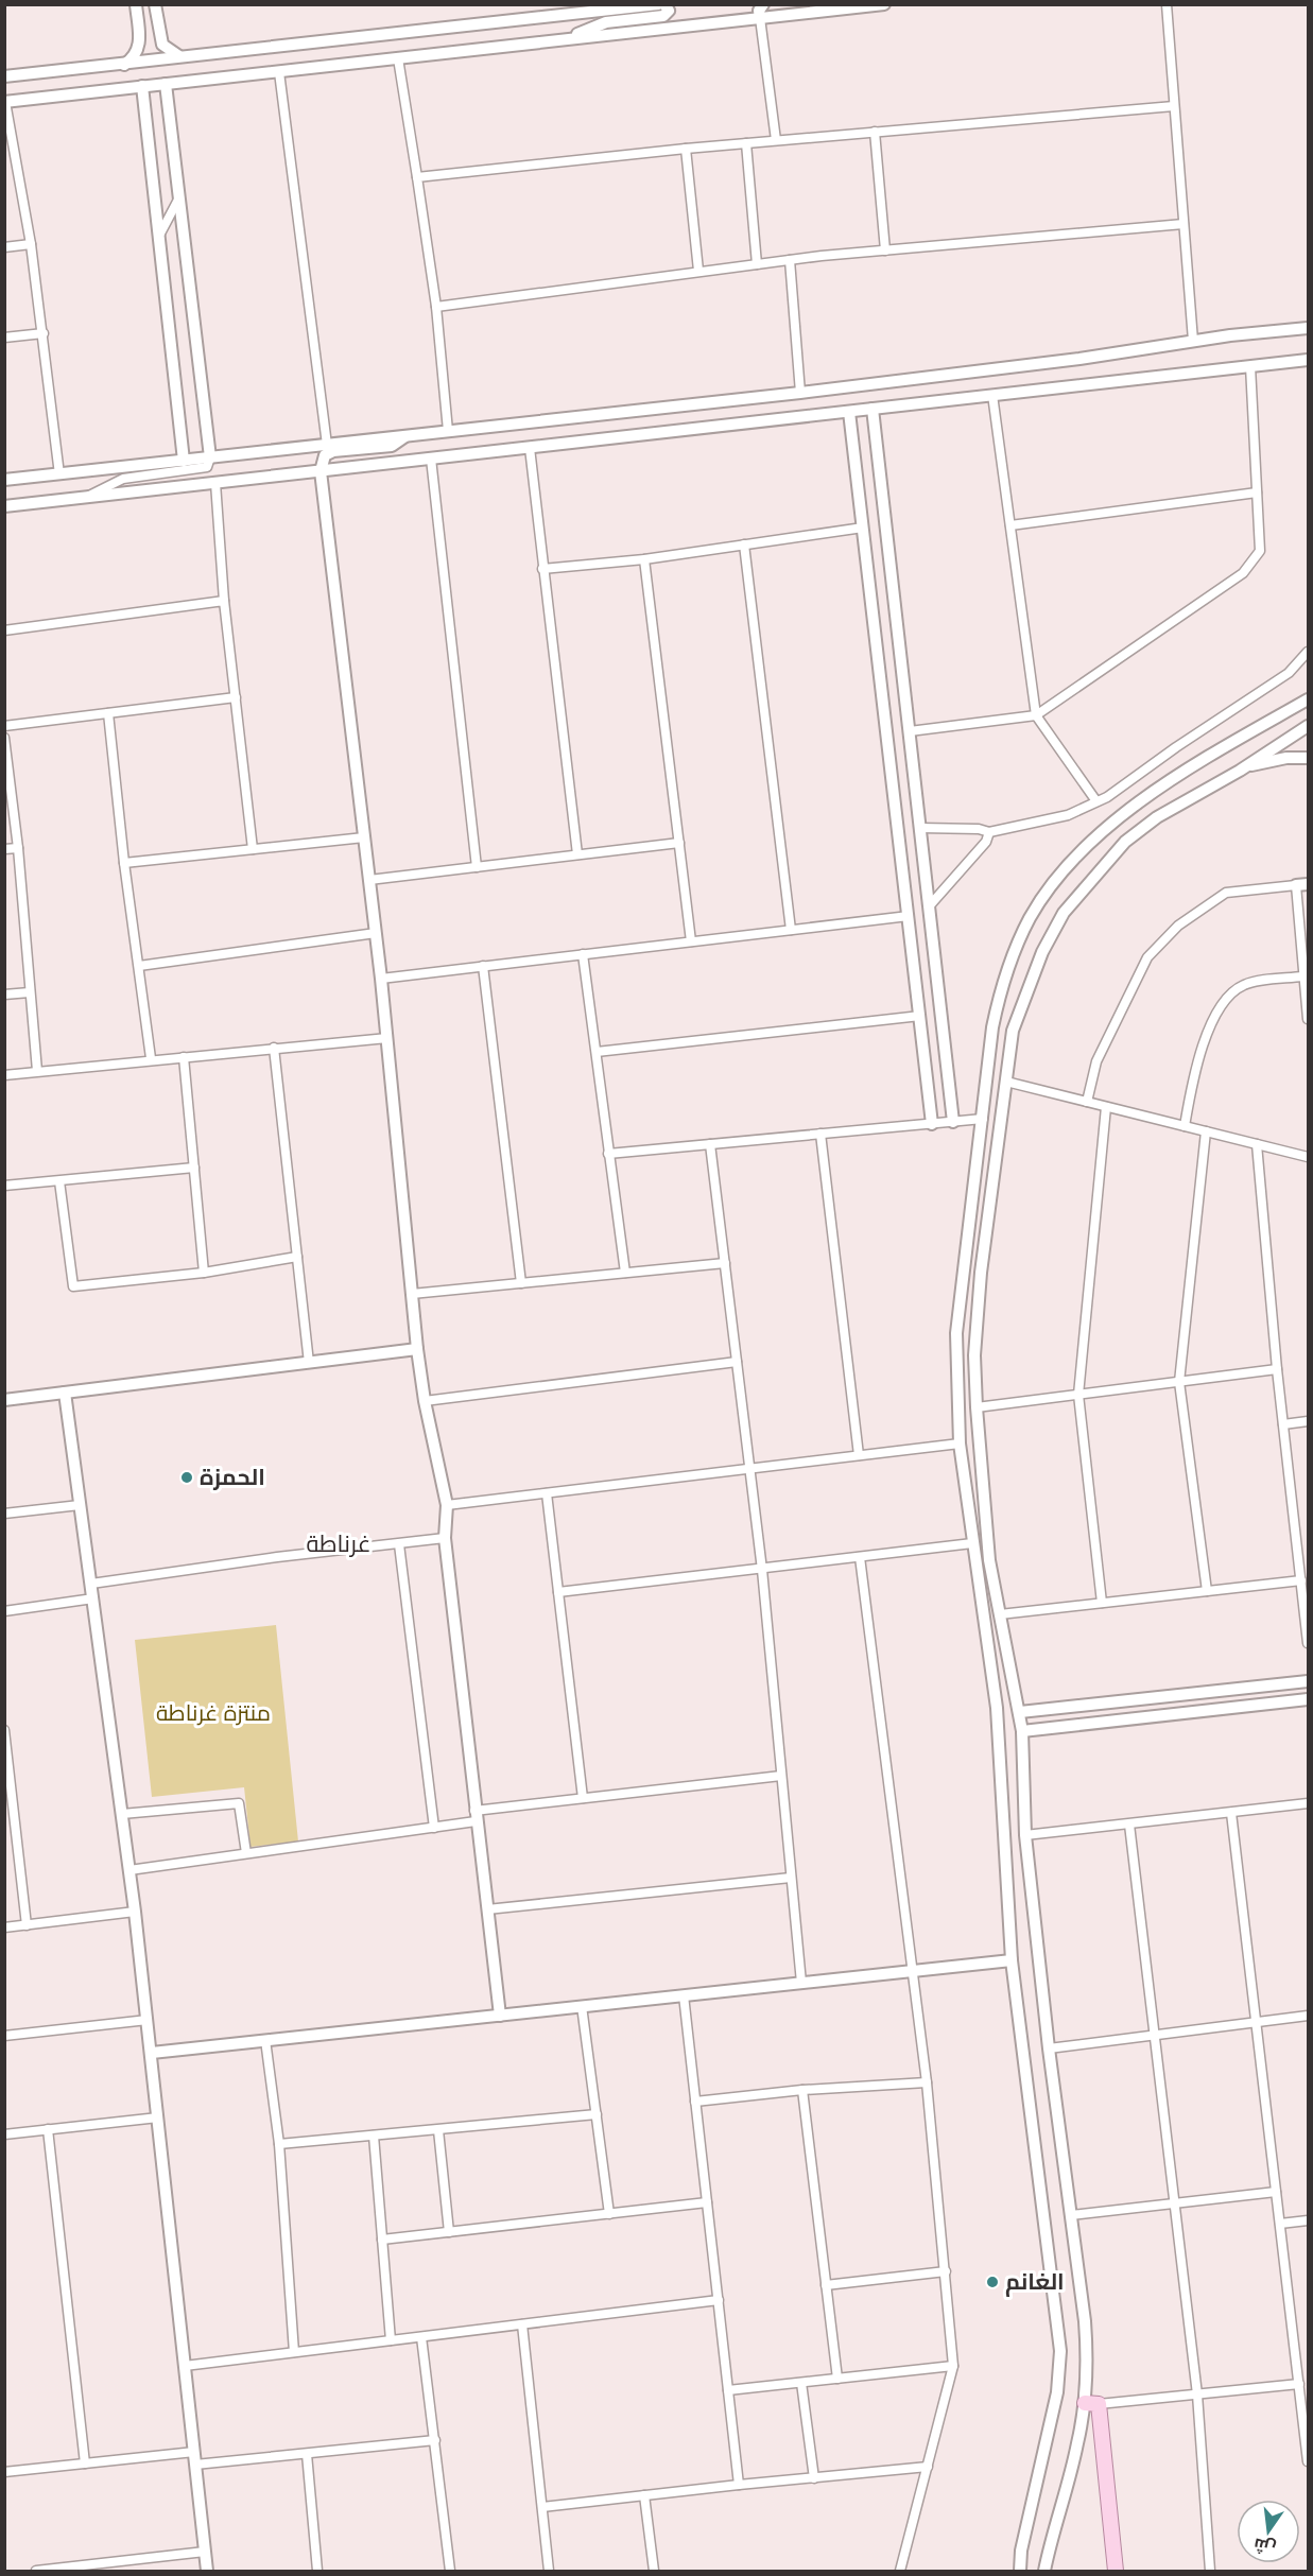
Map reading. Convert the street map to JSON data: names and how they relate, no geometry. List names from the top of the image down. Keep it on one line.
{"districts":["غرناطة"],"parks":["منتزة غرناطة"],"places":["الحمزة","الغانم"],"north":"bottom"}
